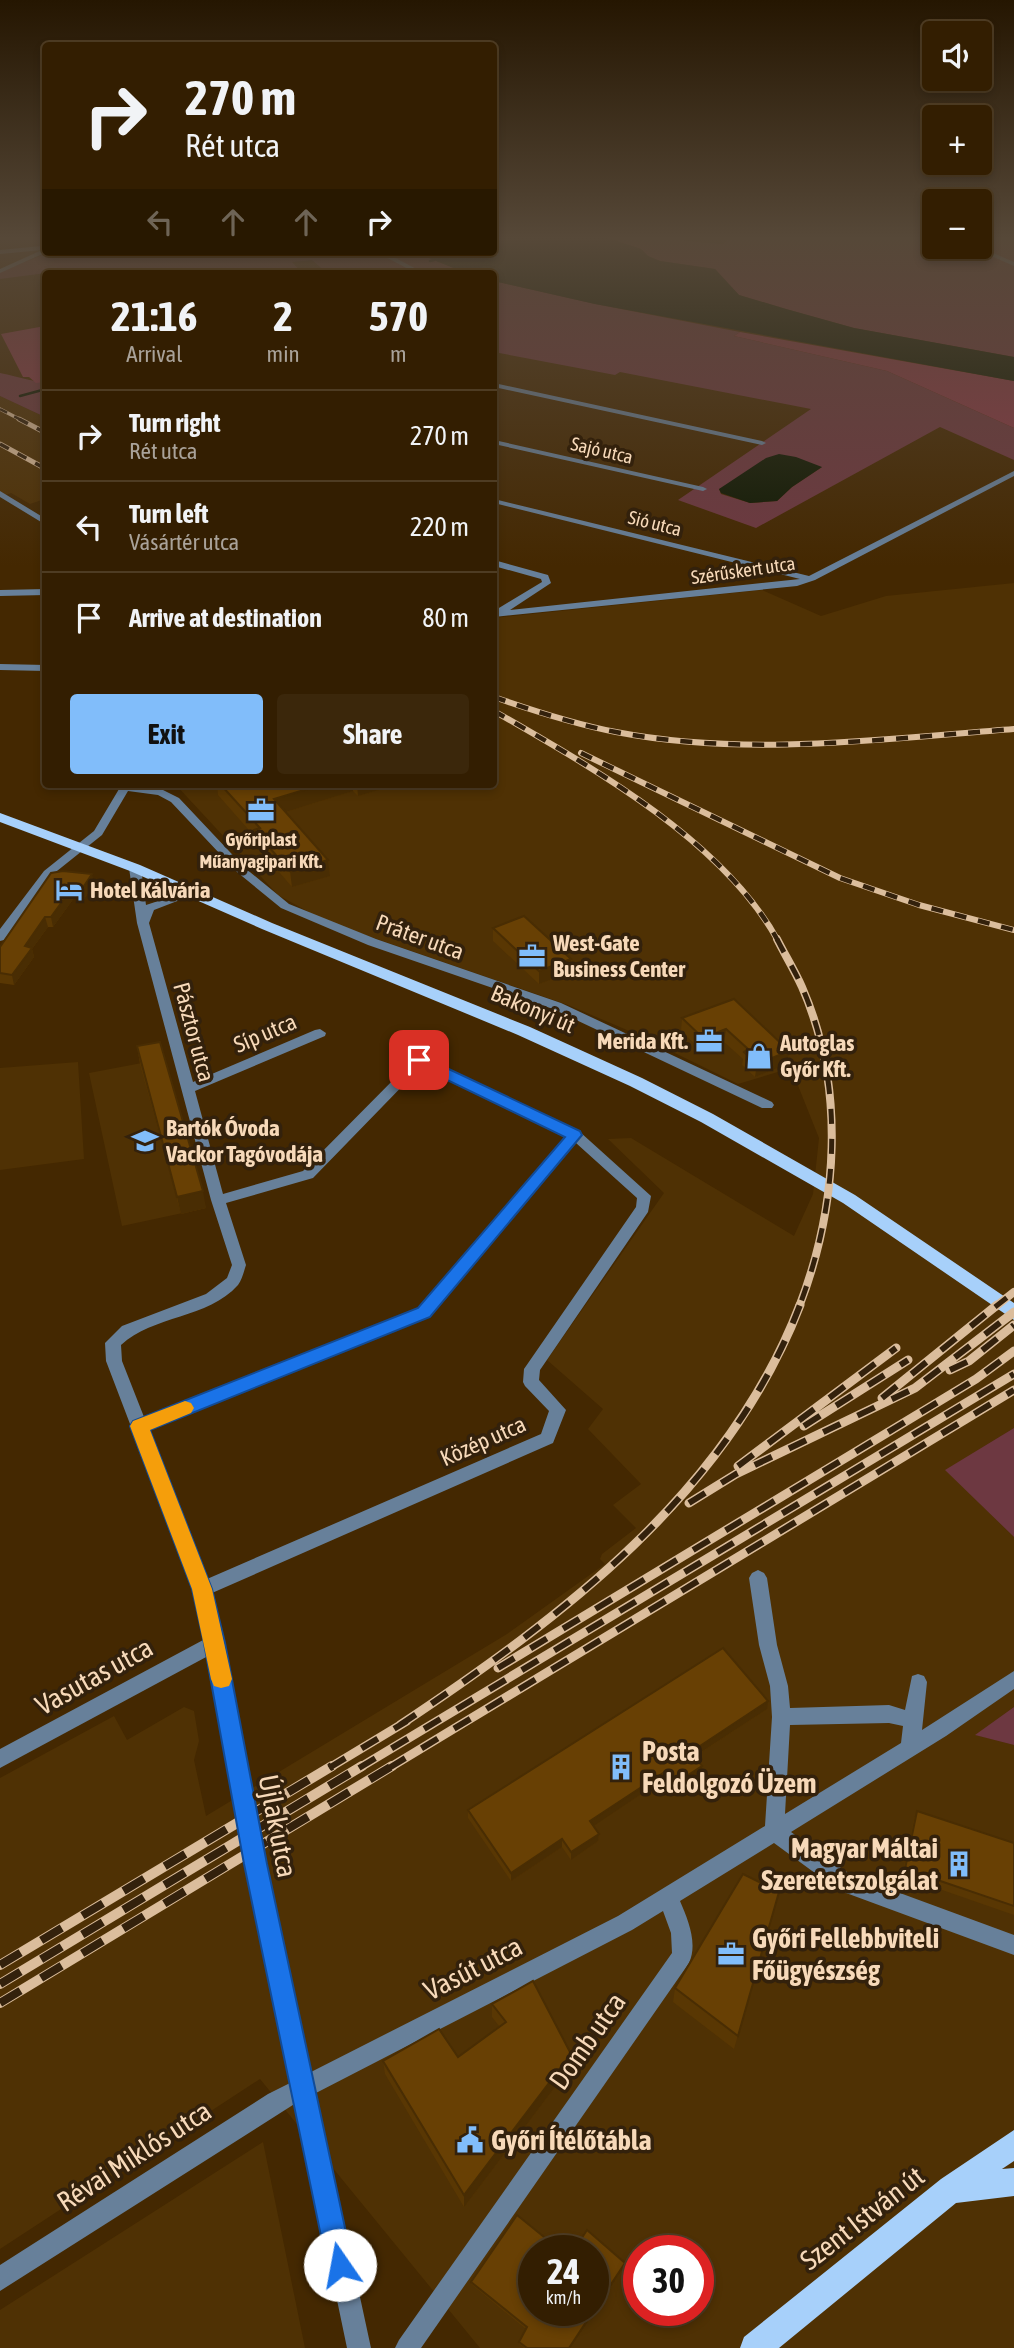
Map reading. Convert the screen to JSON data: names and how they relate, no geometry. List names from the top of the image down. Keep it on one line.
{"streets":{"main road":["Bakonyi út","Szent István út"],"street":["Sajó utca","Sió utca","Szérűskert utca","Práter utca","Pásztor utca","Síp utca","Közép utca","Vasutas utca","Újlak utca","Vasút utca","Domb utca","Révai Miklós utca"]},"crossings":[["Sió utca","Szérűskert utca"],["Bakonyi út","Pásztor utca"],["Pásztor utca","Síp utca"],["Pásztor utca","Újlak utca"],["Közép utca","Újlak utca"],["Vasutas utca","Újlak utca"],["Újlak utca","Vasút utca"],["Újlak utca","Révai Miklós utca"],["Vasút utca","Domb utca"],["Vasút utca","Révai Miklós utca"]],"places":{"office":["Győriplast Műanyagipari Kft.","West-Gate Business Center","Merida Kft.","Győri Fellebbviteli Főügyészség"],"hotel":["Hotel Kálvária"],"shop":["Autoglas Győr Kft."],"school or university":["Bartók Óvoda Vackor Tagóvodája"],"building":["Posta Feldolgozó Üzem","Magyar Máltai Szeretetszolgálat"],"public building":["Győri Ítélőtábla"]},"page":{"map_buttons":["+","−"],"turn":["270 m","Rét utca"],"eta":["21:16","Arrival","2","min","570","m"],"list":[{"name":"Turn right","note":"Rét utca","value":"270 m"},{"name":"Turn left","note":"Vásártér utca","value":"220 m"},{"name":"Arrive at destination","value":"80 m"}],"buttons":["Exit","Share"],"speed":"24 km/h","limit":"30"}}
